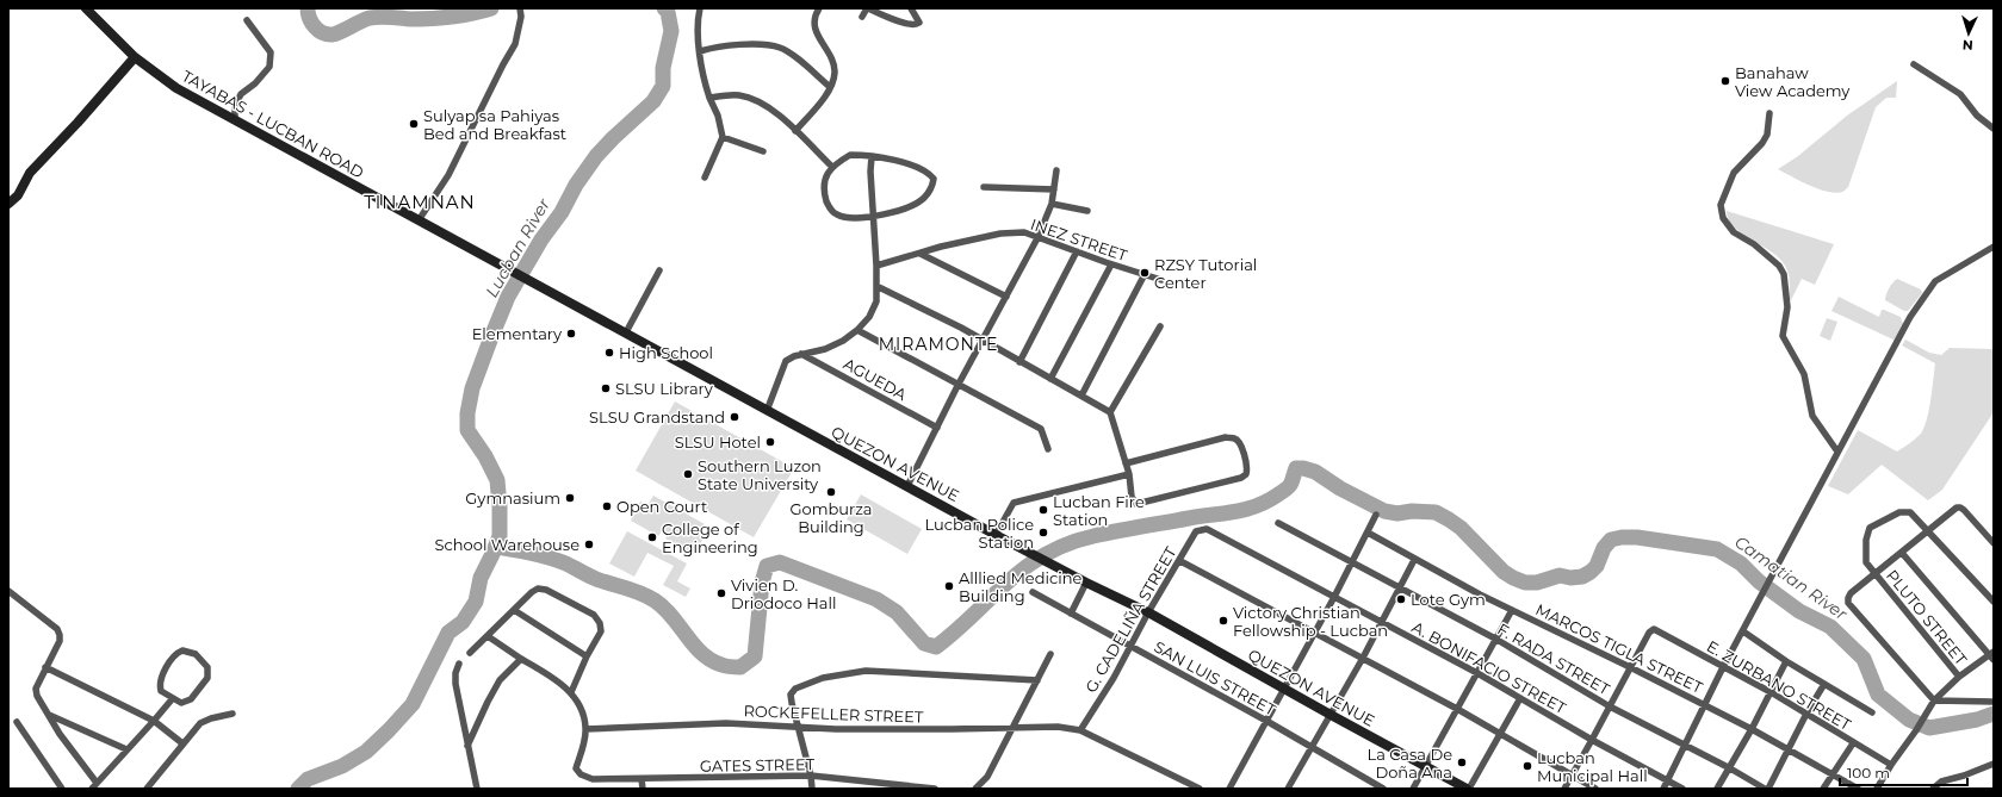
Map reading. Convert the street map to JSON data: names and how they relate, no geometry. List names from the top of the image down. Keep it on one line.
{"streets":{"main road":["TAYABAS - LUCBAN ROAD","QUEZON AVENUE"],"street":["INEZ STREET","AGUEDA","PLUTO STREET","G. CADELIÑA STREET","MARCOS TIGLA STREET","F. RADA STREET","A. BONIFACIO STREET","SAN LUIS STREET","E. ZURBANO STREET","ROCKEFELLER STREET","GATES STREET"]},"crossings":[["TAYABAS - LUCBAN ROAD","QUEZON AVENUE"],["QUEZON AVENUE","G. CADELIÑA STREET"],["G. CADELIÑA STREET","A. BONIFACIO STREET"],["G. CADELIÑA STREET","SAN LUIS STREET"],["G. CADELIÑA STREET","ROCKEFELLER STREET"],["MARCOS TIGLA STREET","E. ZURBANO STREET"],["ROCKEFELLER STREET","GATES STREET"]],"districts":["TINAMNAN","MIRAMONTE"],"water":["Lucban River","Camatian River"],"places":["Banahaw View Academy","Sulyap sa Pahiyas Bed and Breakfast","RZSY Tutorial Center","Elementary","High School","SLSU Library","SLSU Grandstand","SLSU Hotel","Southern Luzon State University","Gomburza Building","Gymnasium","Open Court","Lucban Fire Station","Lucban Police Station","College of Engineering","School Warehouse","Alllied Medicine Building","Vivien D. Driodoco Hall","Lote Gym","Victory Christian Fellowship - Lucban","La Casa De Doña Ana","Lucban Municipal Hall"],"scale_bar":"100 m","north":"bottom"}
